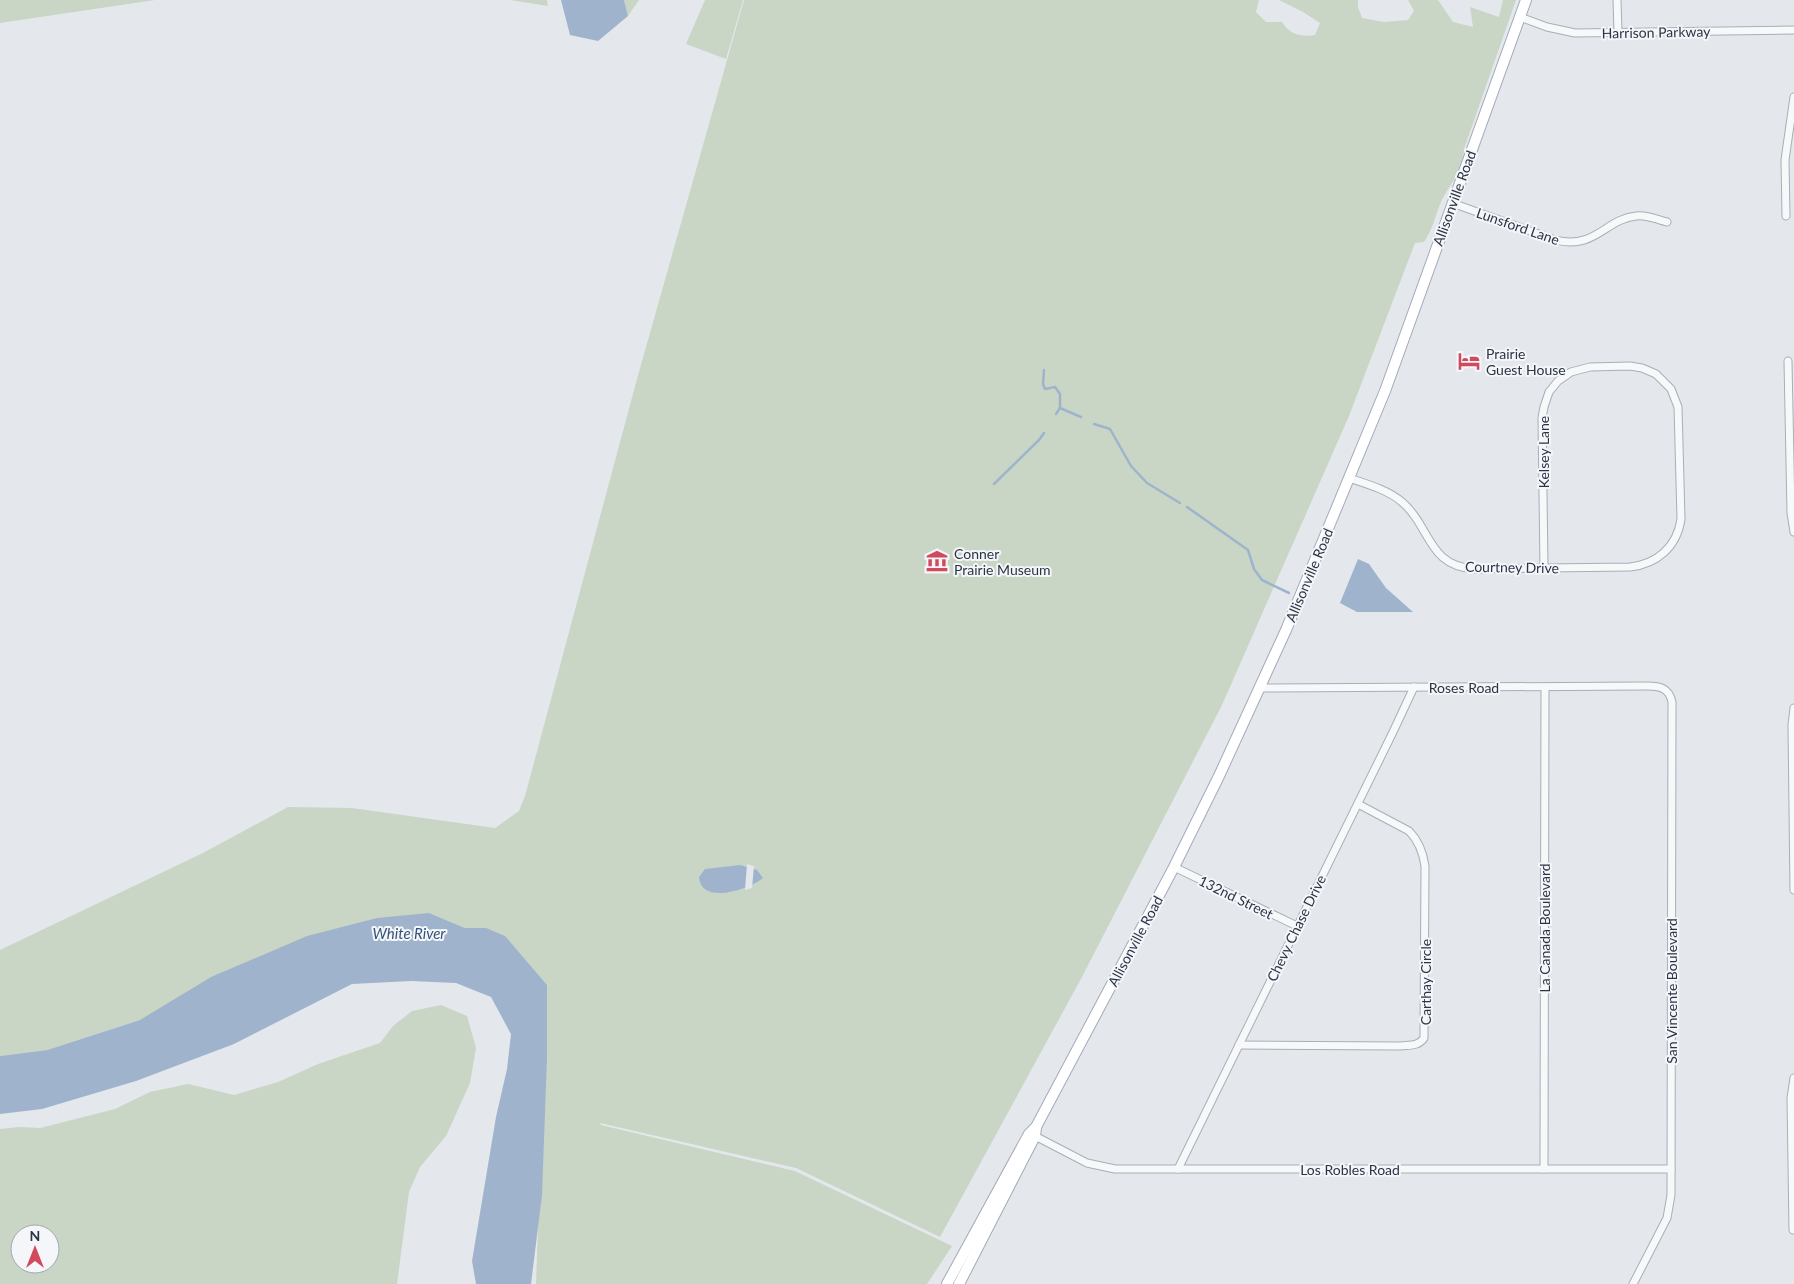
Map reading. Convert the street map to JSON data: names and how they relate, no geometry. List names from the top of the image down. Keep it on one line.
{"streets":{"main road":["Allisonville Road"],"street":["Harrison Parkway","Lunsford Lane","Kelsey Lane","Courtney Drive","Roses Road","132nd Street","Chevy Chase Drive","La Canada Boulevard","Carthay Circle","San Vincente Boulevard","Los Robles Road"]},"crossings":[["Harrison Parkway","Allisonville Road"],["Allisonville Road","Lunsford Lane"],["Allisonville Road","Courtney Drive"],["Allisonville Road","Roses Road"],["Allisonville Road","132nd Street"],["Allisonville Road","Los Robles Road"],["Kelsey Lane","Courtney Drive"],["Roses Road","Chevy Chase Drive"],["Roses Road","La Canada Boulevard"],["Roses Road","San Vincente Boulevard"],["132nd Street","Chevy Chase Drive"],["Chevy Chase Drive","Carthay Circle"],["Chevy Chase Drive","Los Robles Road"],["La Canada Boulevard","Los Robles Road"],["San Vincente Boulevard","Los Robles Road"]],"water":["White River"],"places":{"hotel":["Prairie Guest House"],"museum":["Conner Prairie Museum"]},"north":"top"}
